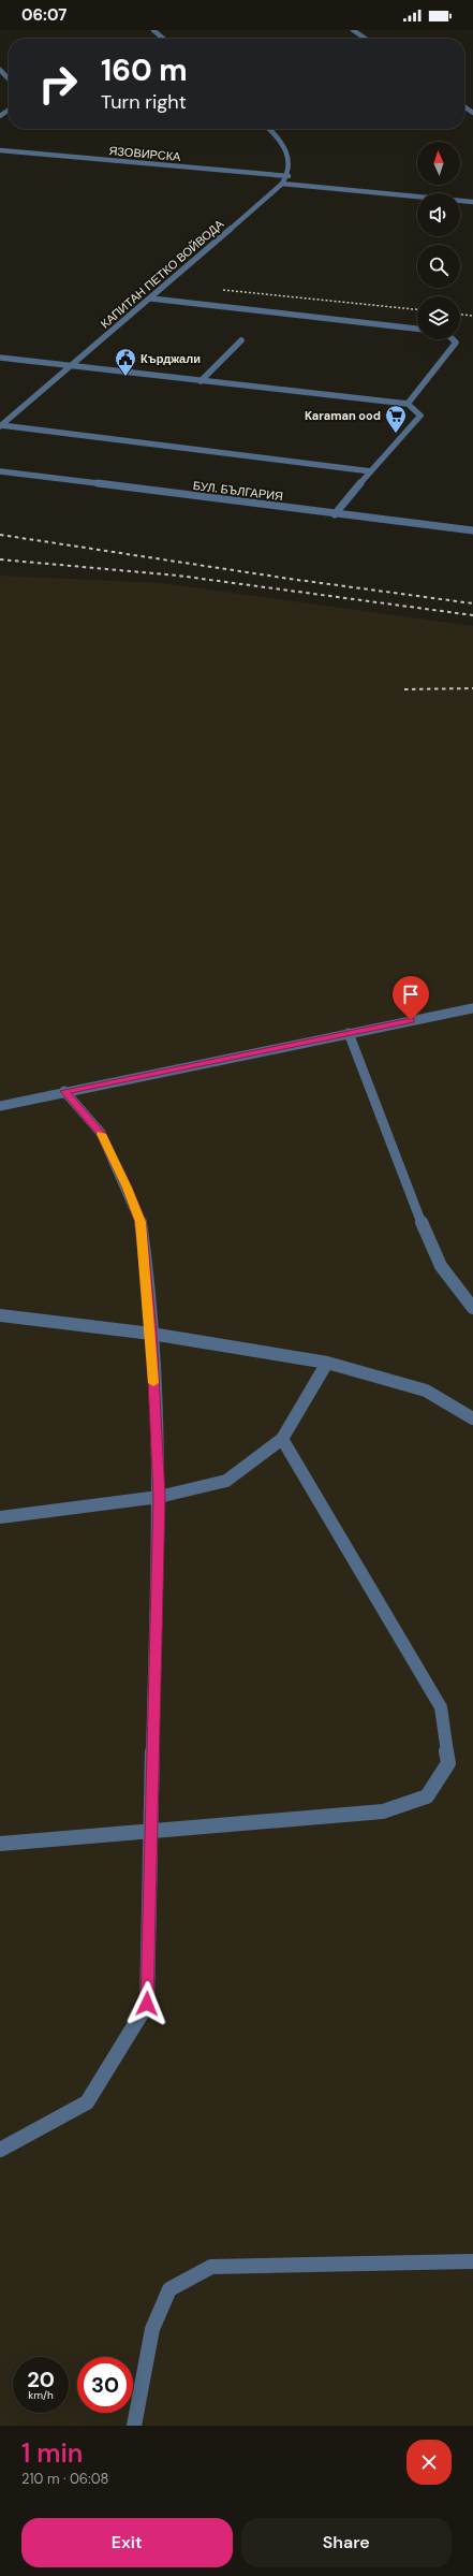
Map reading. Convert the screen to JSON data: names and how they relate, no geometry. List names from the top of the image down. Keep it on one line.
{"streets":{"street":["ЯЗОВИРСКА","КАПИТАН ПЕТКО ВОЙВОДА","БУЛ. БЪЛГАРИЯ"]},"crossings":[["ЯЗОВИРСКА","КАПИТАН ПЕТКО ВОЙВОДА"]],"places":{"public building":["Кърджали"],"supermarket":["Karaman ood"]},"north":"top","page":{"status":"06:07","turn":["160 m","Turn right"],"speed":"20 km/h","limit":"30","heading":["1 min","210 m · 06:08"],"buttons":["Exit","Share"]}}
